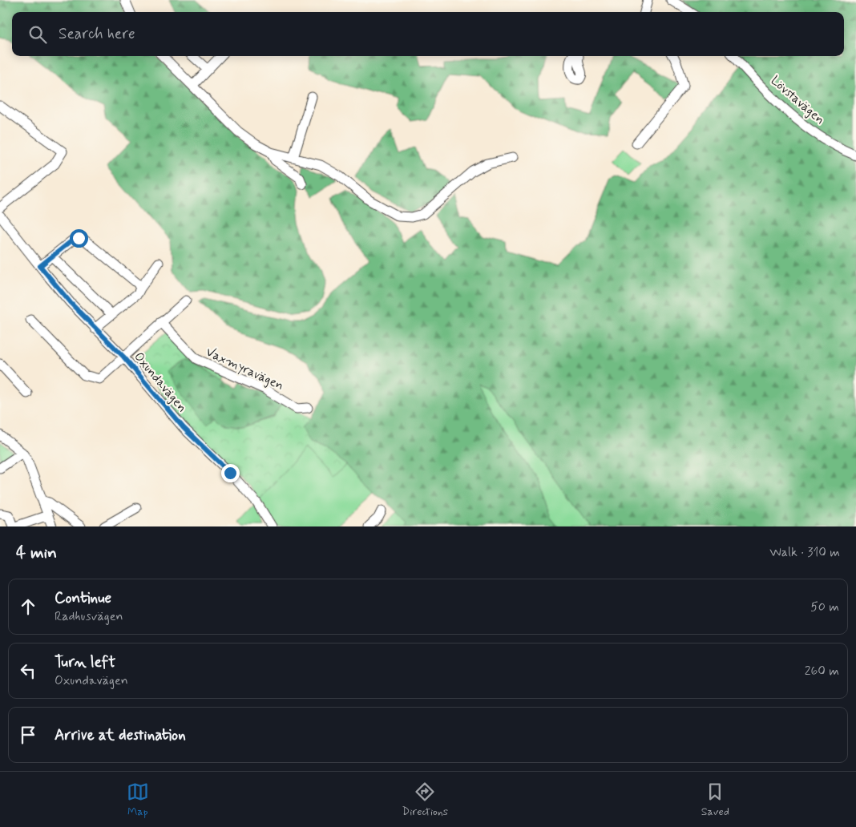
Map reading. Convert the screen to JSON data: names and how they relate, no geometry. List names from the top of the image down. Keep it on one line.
{"streets":{"street":["Lövstavägen","Vaxmyravägen","Oxundavägen"]},"page":{"search":"Search here","heading":["4 min","Walk · 310 m"],"list":[["Continue","Radhusvägen","50 m"],["Turn left","Oxundavägen","260 m"],"Arrive at destination"],"nav":["Map","Directions","Saved"]}}
